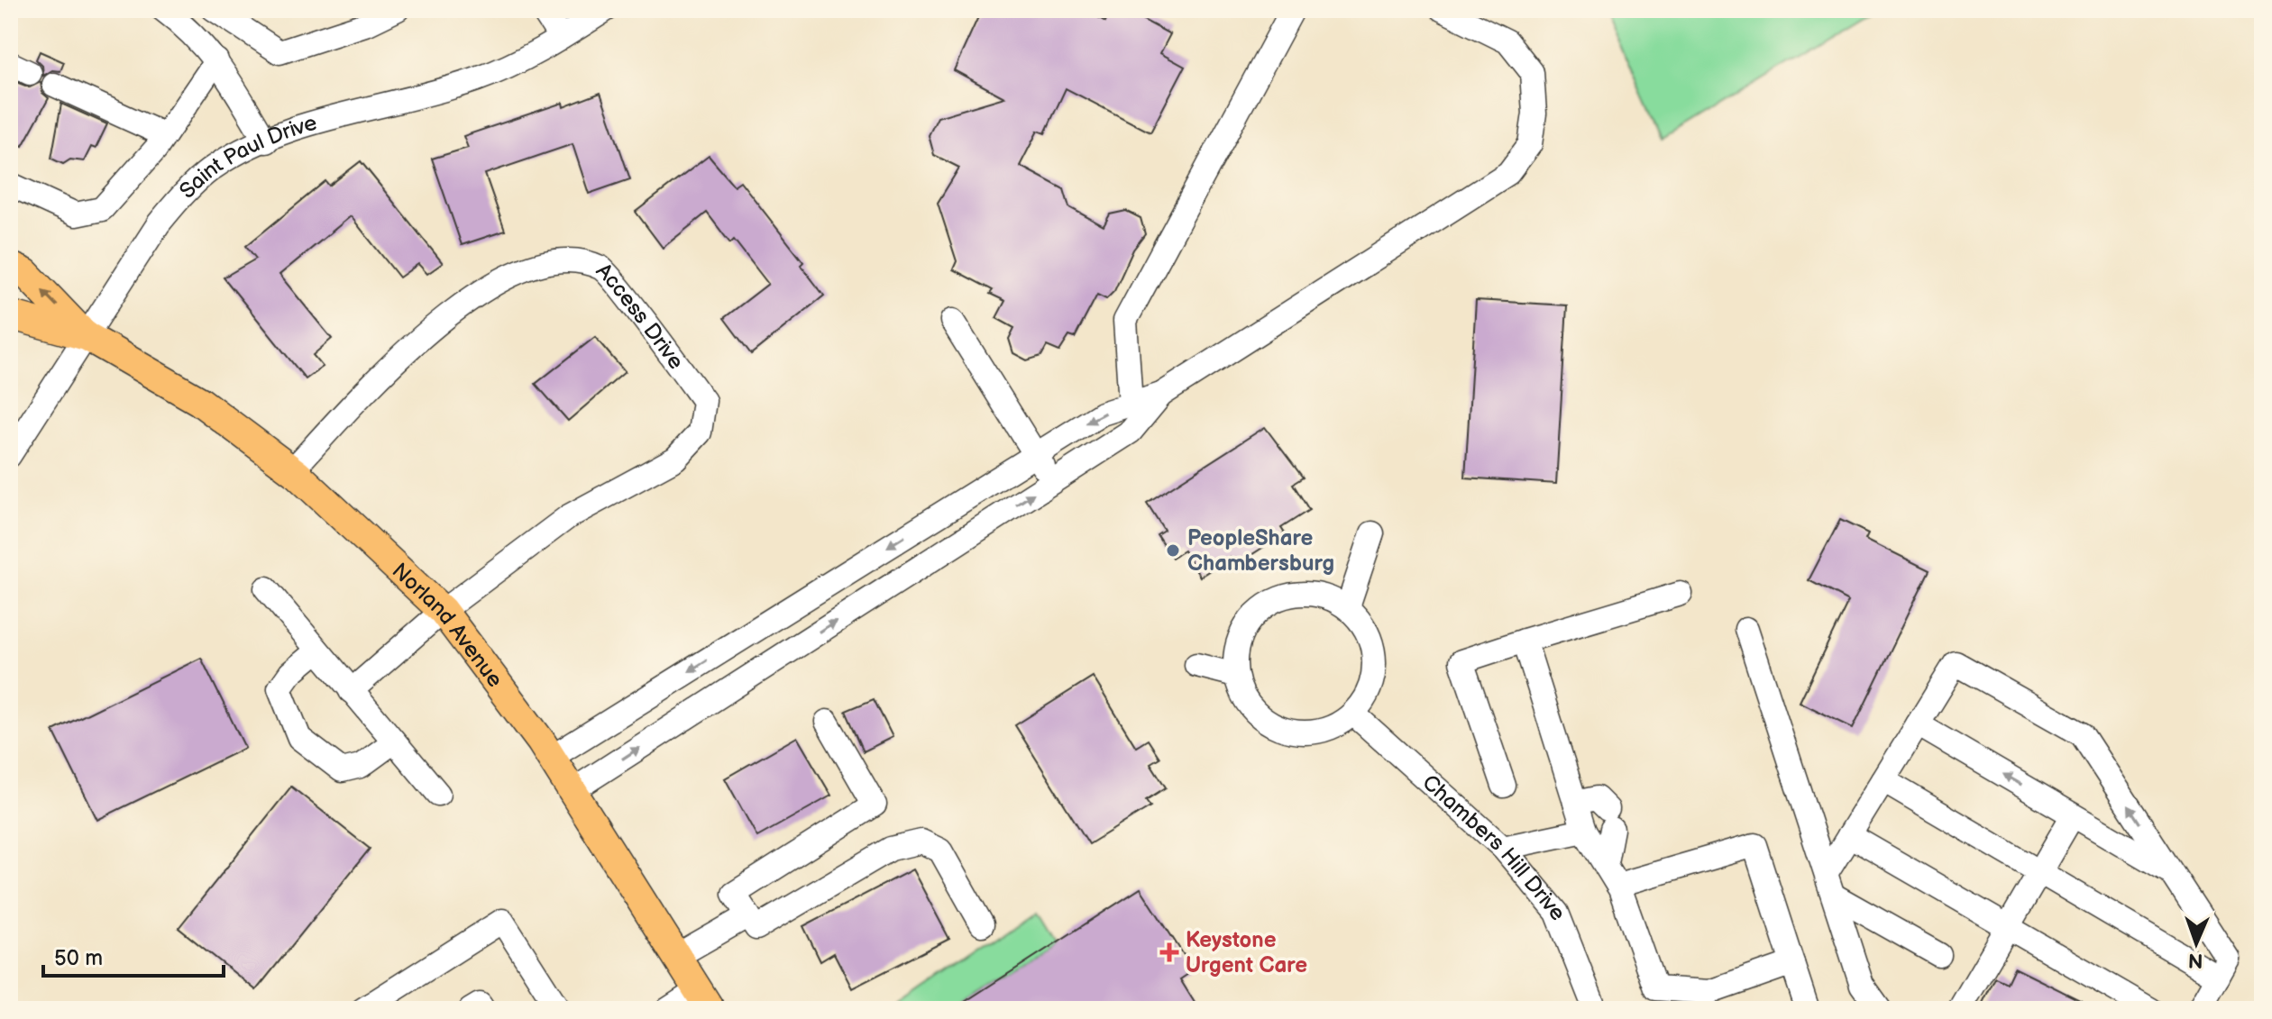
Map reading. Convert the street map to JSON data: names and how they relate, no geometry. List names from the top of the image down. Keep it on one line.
{"streets":{"main road":["Norland Avenue"],"street":["Saint Paul Drive","Access Drive","Chambers Hill Drive"]},"crossings":[["Saint Paul Drive","Norland Avenue"],["Access Drive","Norland Avenue"]],"places":{"other":["PeopleShare Chambersburg"],"health":["Keystone Urgent Care"]},"scale_bar":"50 m","north":"bottom"}
